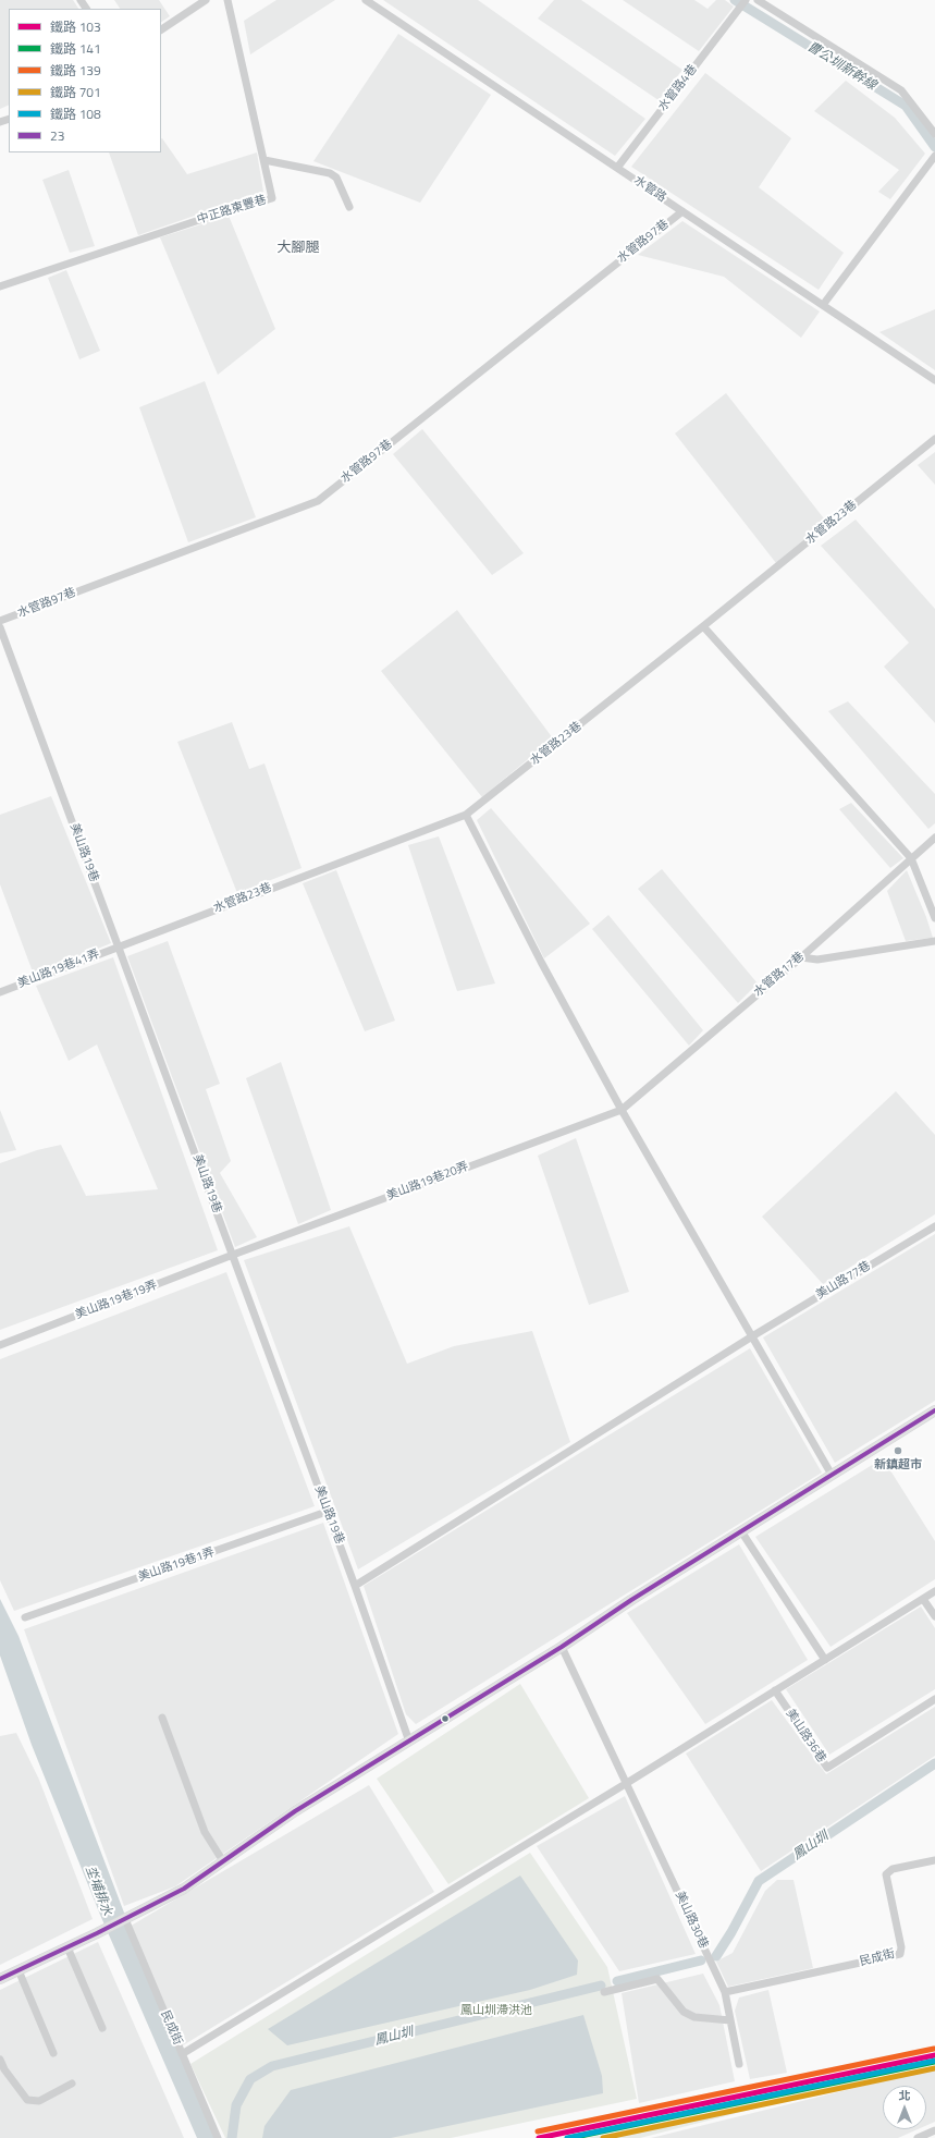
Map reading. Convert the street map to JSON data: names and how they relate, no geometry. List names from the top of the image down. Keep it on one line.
{"streets":{"street":["水管路4巷","水管路","中正路東豐巷","水管路97巷","水管路23巷","美山路19巷","美山路19巷41弄","水管路17巷","美山路19巷20弄","美山路77巷","美山路19巷19弄","美山路19巷1弄","美山路36巷","美山路30巷","民成街"]},"crossings":[["水管路4巷","水管路"],["水管路","水管路97巷"],["水管路23巷","美山路19巷"],["水管路23巷","美山路19巷41弄"],["美山路19巷","美山路19巷41弄"],["美山路19巷","美山路19巷20弄"],["美山路19巷","美山路77巷"],["美山路19巷","美山路19巷19弄"],["美山路19巷","美山路19巷1弄"],["水管路17巷","美山路19巷20弄"],["美山路19巷20弄","美山路19巷19弄"],["美山路30巷","民成街"]],"districts":["大腳腿"],"water":["曹公圳新幹線","鳳山圳","坔埔排水"],"parks":["鳳山圳滯洪池"],"places":["新鎮超市"],"lines":["transit line 23","rail line 139","rail line 103","rail line 108","rail line 141","rail line 701"],"legend":["鐵路 103","鐵路 141","鐵路 139","鐵路 701","鐵路 108","23"],"north":"top"}
